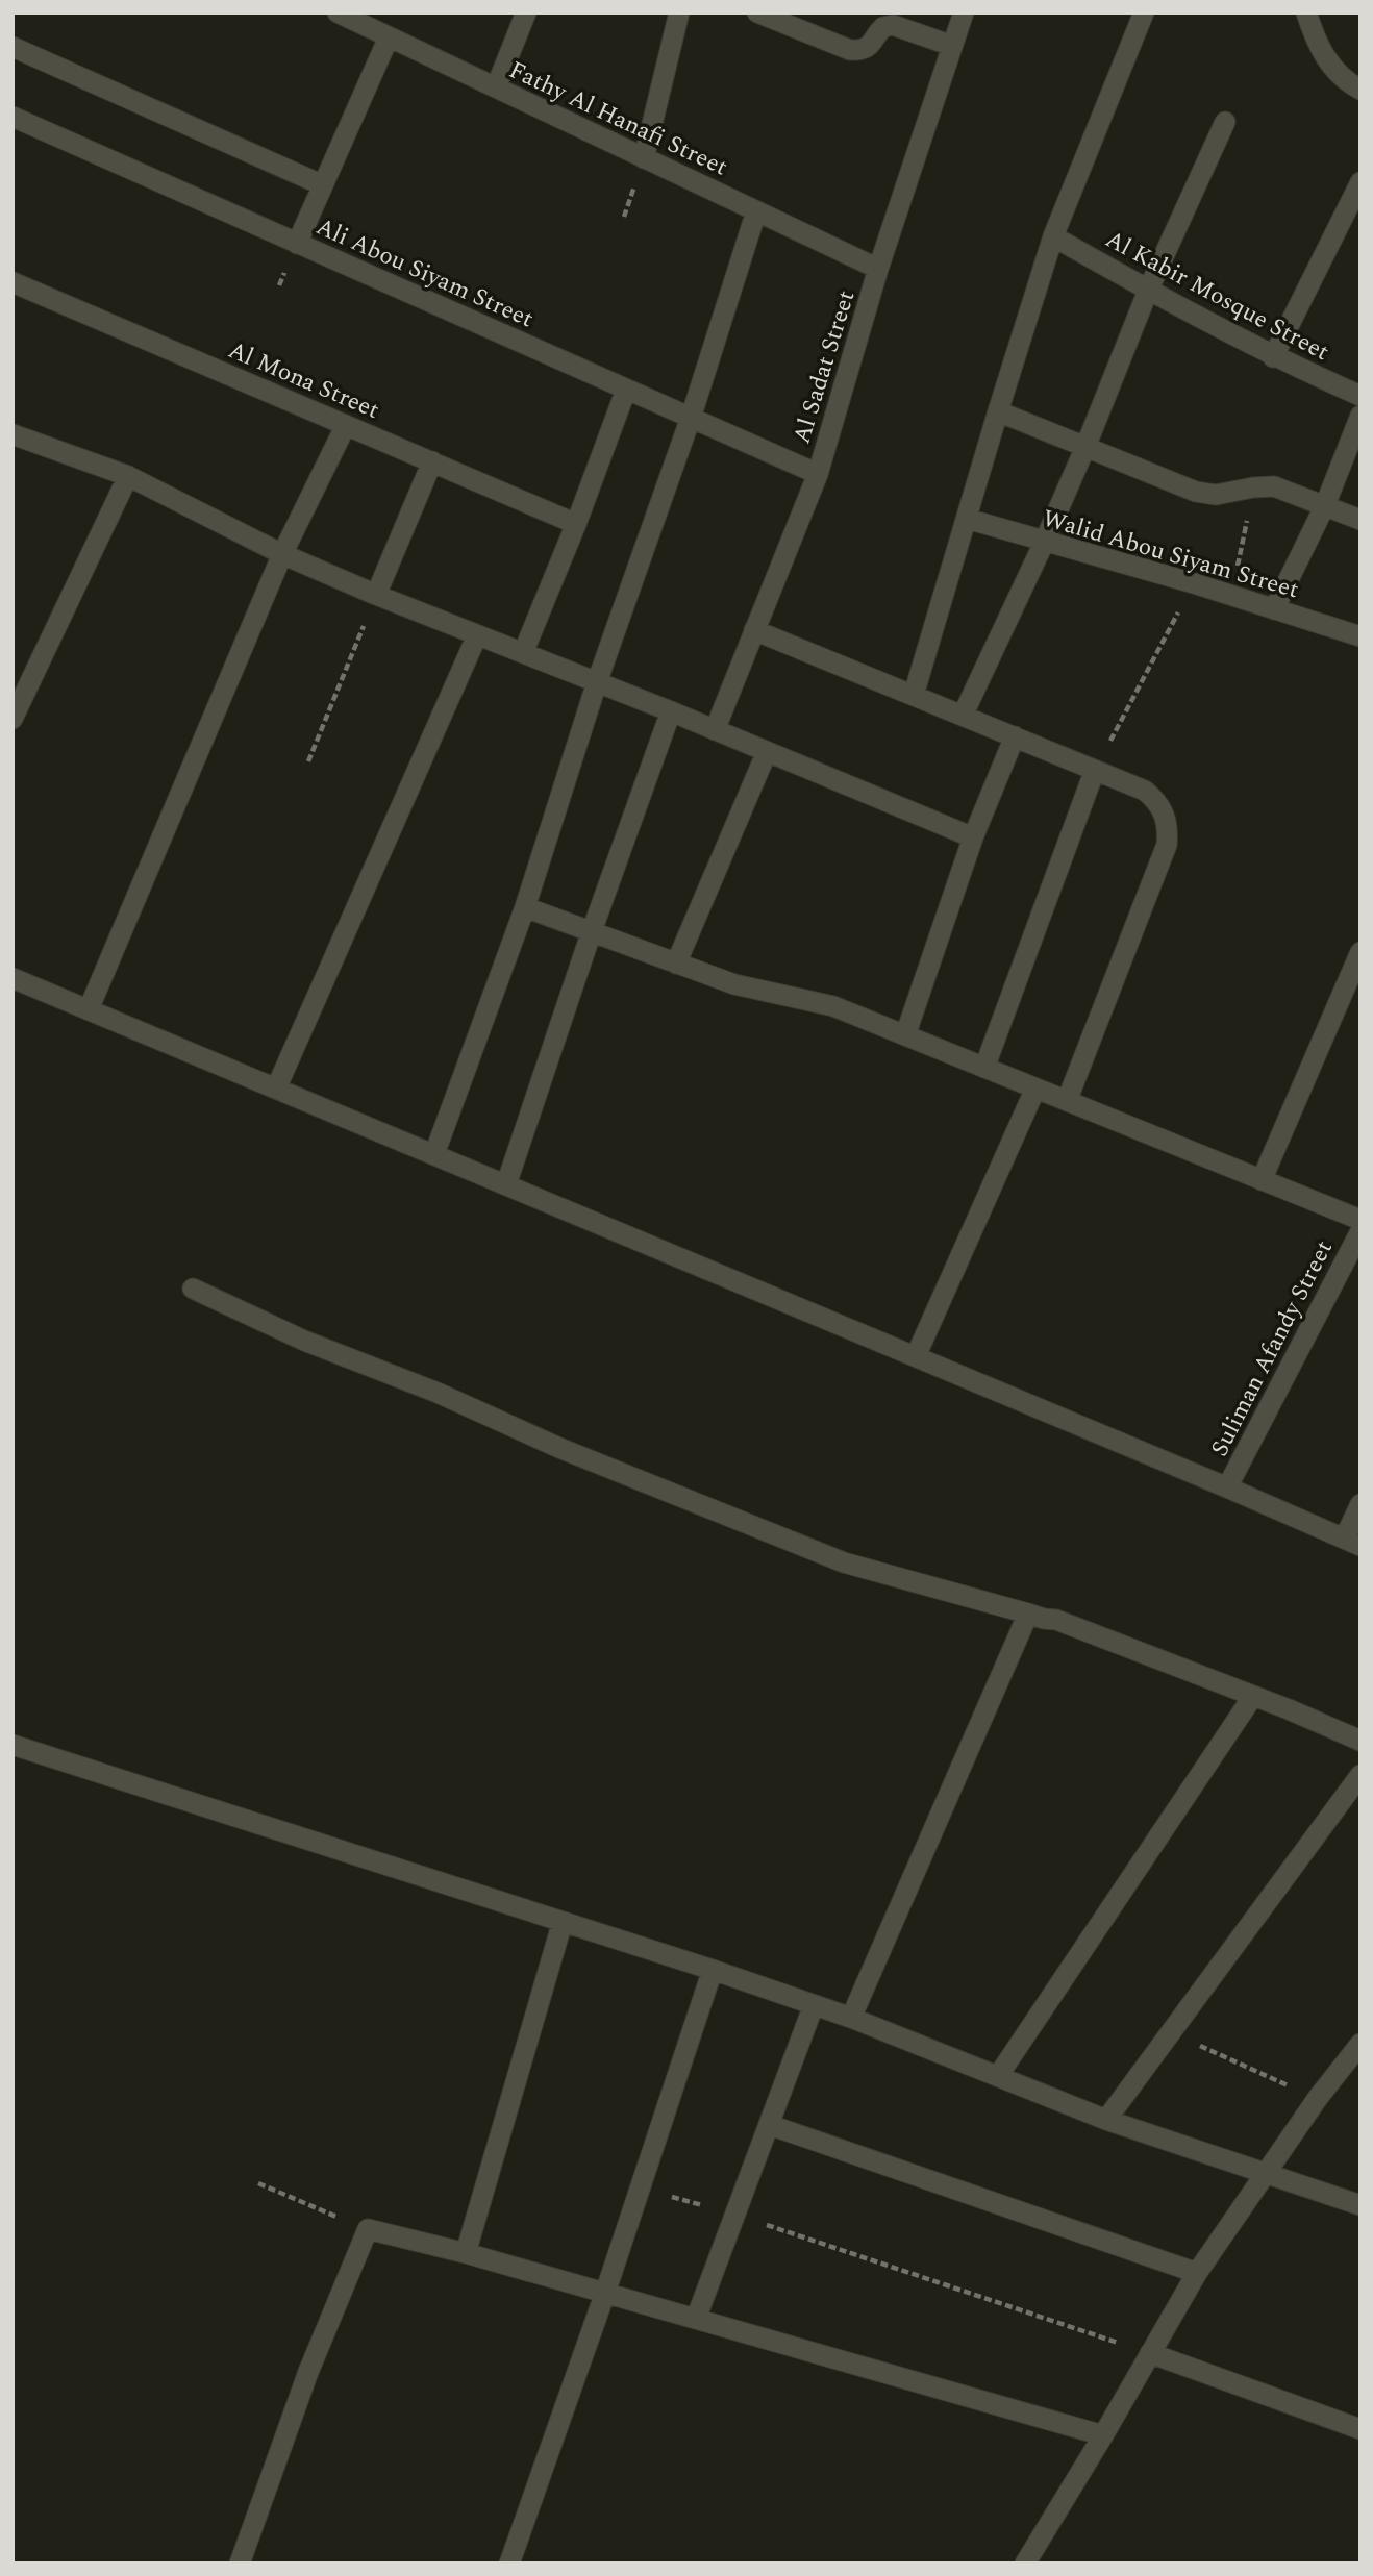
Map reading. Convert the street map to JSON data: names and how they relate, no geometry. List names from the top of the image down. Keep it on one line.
{"streets":{"street":["Fathy Al Hanafi Street","Ali Abou Siyam Street","Al Kabir Mosque Street","Al Sadat Street","Al Mona Street","Walid Abou Siyam Street","Suliman Afandy Street"]},"crossings":[["Fathy Al Hanafi Street","Al Sadat Street"],["Ali Abou Siyam Street","Al Sadat Street"]]}
